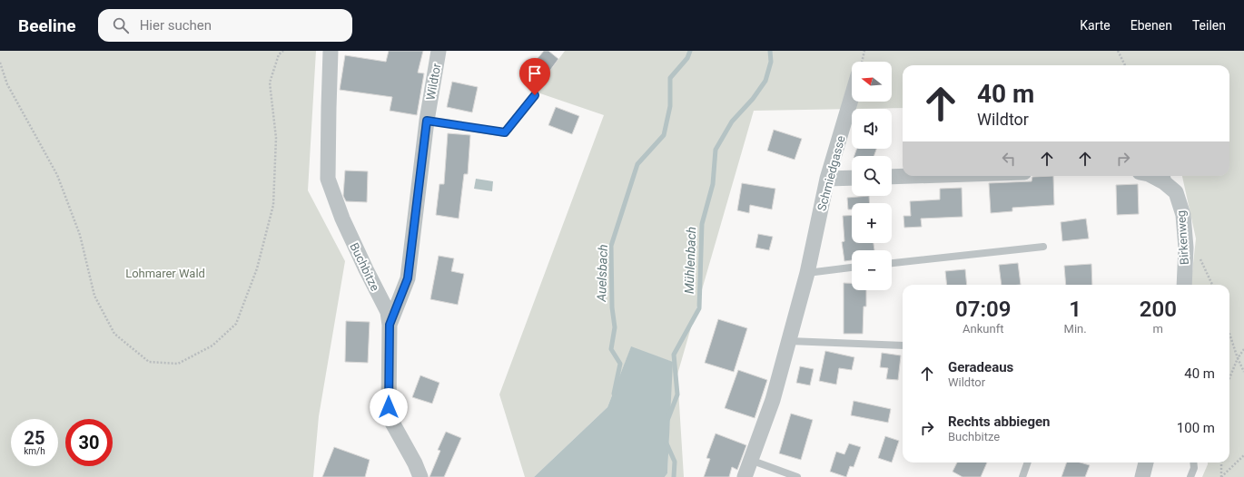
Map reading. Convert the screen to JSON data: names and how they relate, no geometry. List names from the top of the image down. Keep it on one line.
{"streets":{"street":["Wildtor","Schmiedgasse","Birkenweg","Buchbitze"]},"crossings":[["Wildtor","Buchbitze"]],"water":["Mühlenbach","Auelsbach"],"parks":["Lohmarer Wald"],"north":"left","page":{"header":"Beeline","search":"Hier suchen","nav":["Karte","Ebenen","Teilen"],"map_buttons":["+","−"],"turn":["40 m","Wildtor"],"eta":["07:09","Ankunft","1","Min.","200","m"],"list":[{"name":"Geradeaus","note":"Wildtor","value":"40 m"},{"name":"Rechts abbiegen","note":"Buchbitze","value":"100 m"}],"speed":"25 km/h","limit":"30"}}
